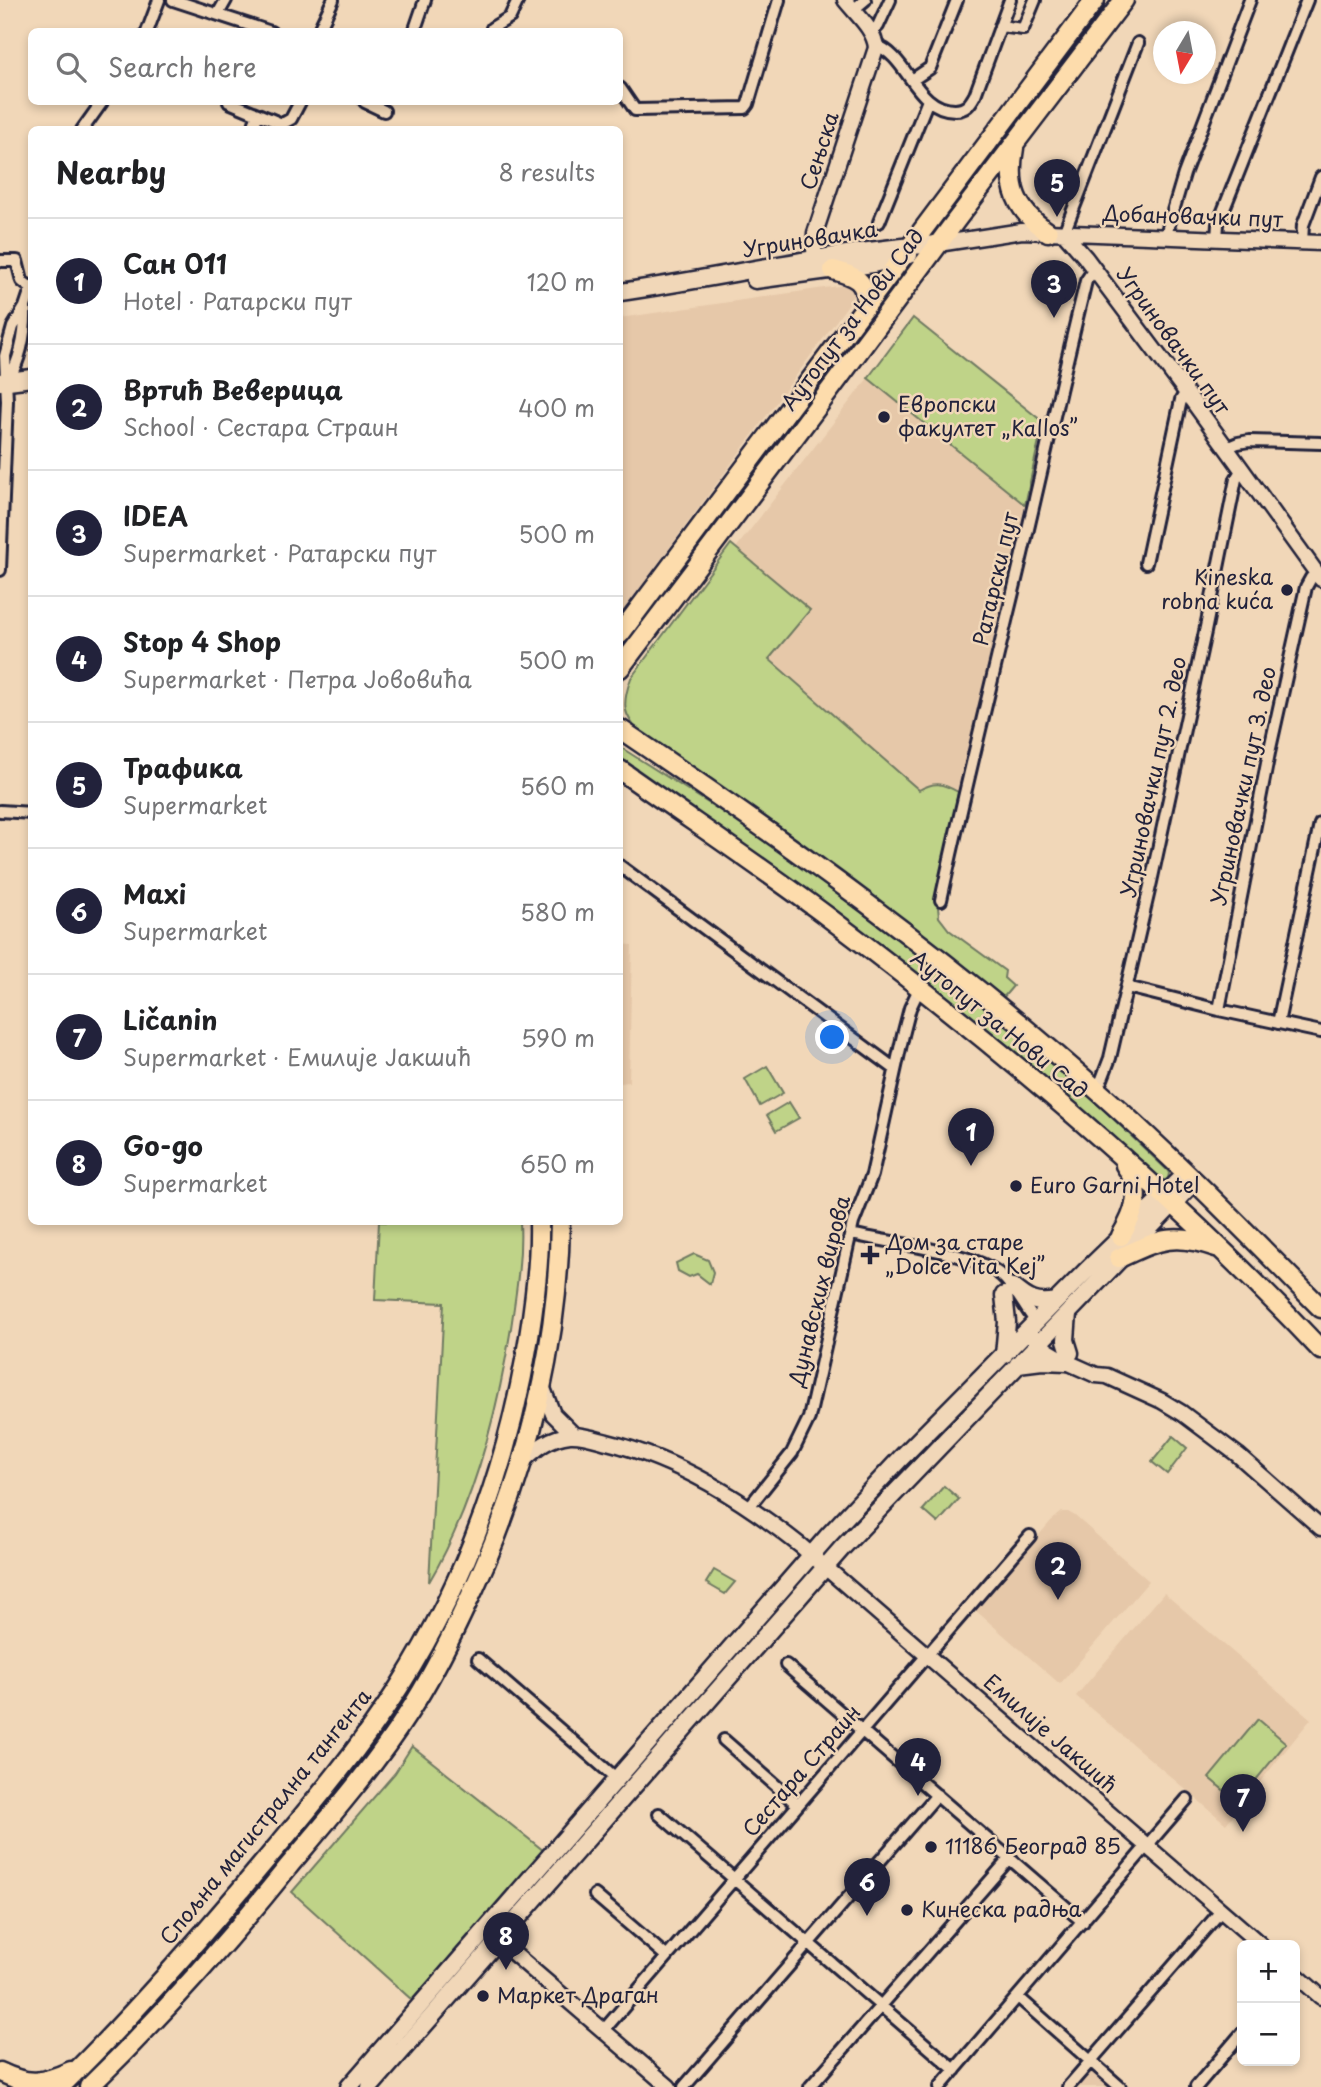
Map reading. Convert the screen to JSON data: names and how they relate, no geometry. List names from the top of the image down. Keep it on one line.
{"streets":{"main road":["Угриновачка","Аутопут за Нови Сад","Спољна магистрална тангента"],"street":["Сењска","Добановачки пут","Угриновачки пут","Ратарски пут","Угриновачки пут 2. део","Угриновачки пут 3. део","Дунавских вирова","Емилије Јакшић","Сестара Страин"]},"crossings":[["Сењска","Угриновачка"],["Добановачки пут","Угриновачки пут"],["Угриновачка","Аутопут за Нови Сад"],["Аутопут за Нови Сад","Угриновачки пут 2. део"],["Аутопут за Нови Сад","Дунавских вирова"],["Угриновачки пут","Ратарски пут"],["Угриновачки пут","Угриновачки пут 2. део"],["Угриновачки пут","Угриновачки пут 3. део"],["Емилије Јакшић","Сестара Страин"]],"places":{"other":["Европски факултет „Kallos”","Kineska robna kuća","Euro Garni Hotel","11186 Београд 85","Кинеска радња","Маркет Драган"],"health":["Дом за старе „Dolce Vita Kej”"]},"north":"bottom","page":{"search":"Search here","heading":["Nearby","8 results"],"pins":["5","3","1","2","4","7","6","8"],"list":[{"mark":"1","name":"Сан 011","note":"Hotel · Ратарски пут","value":"120 m"},{"mark":"2","name":"Вртић Веверица","note":"School · Сестара Страин","value":"400 m"},{"mark":"3","name":"IDEA","note":"Supermarket · Ратарски пут","value":"500 m"},{"mark":"4","name":"Stop 4 Shop","note":"Supermarket · Петра Јововића","value":"500 m"},{"mark":"5","name":"Трафика","note":"Supermarket","value":"560 m"},{"mark":"6","name":"Maxi","note":"Supermarket","value":"580 m"},{"mark":"7","name":"Ličanin","note":"Supermarket · Емилије Јакшић","value":"590 m"},{"mark":"8","name":"Go-go","note":"Supermarket","value":"650 m"}],"map_buttons":["+","−"]}}
